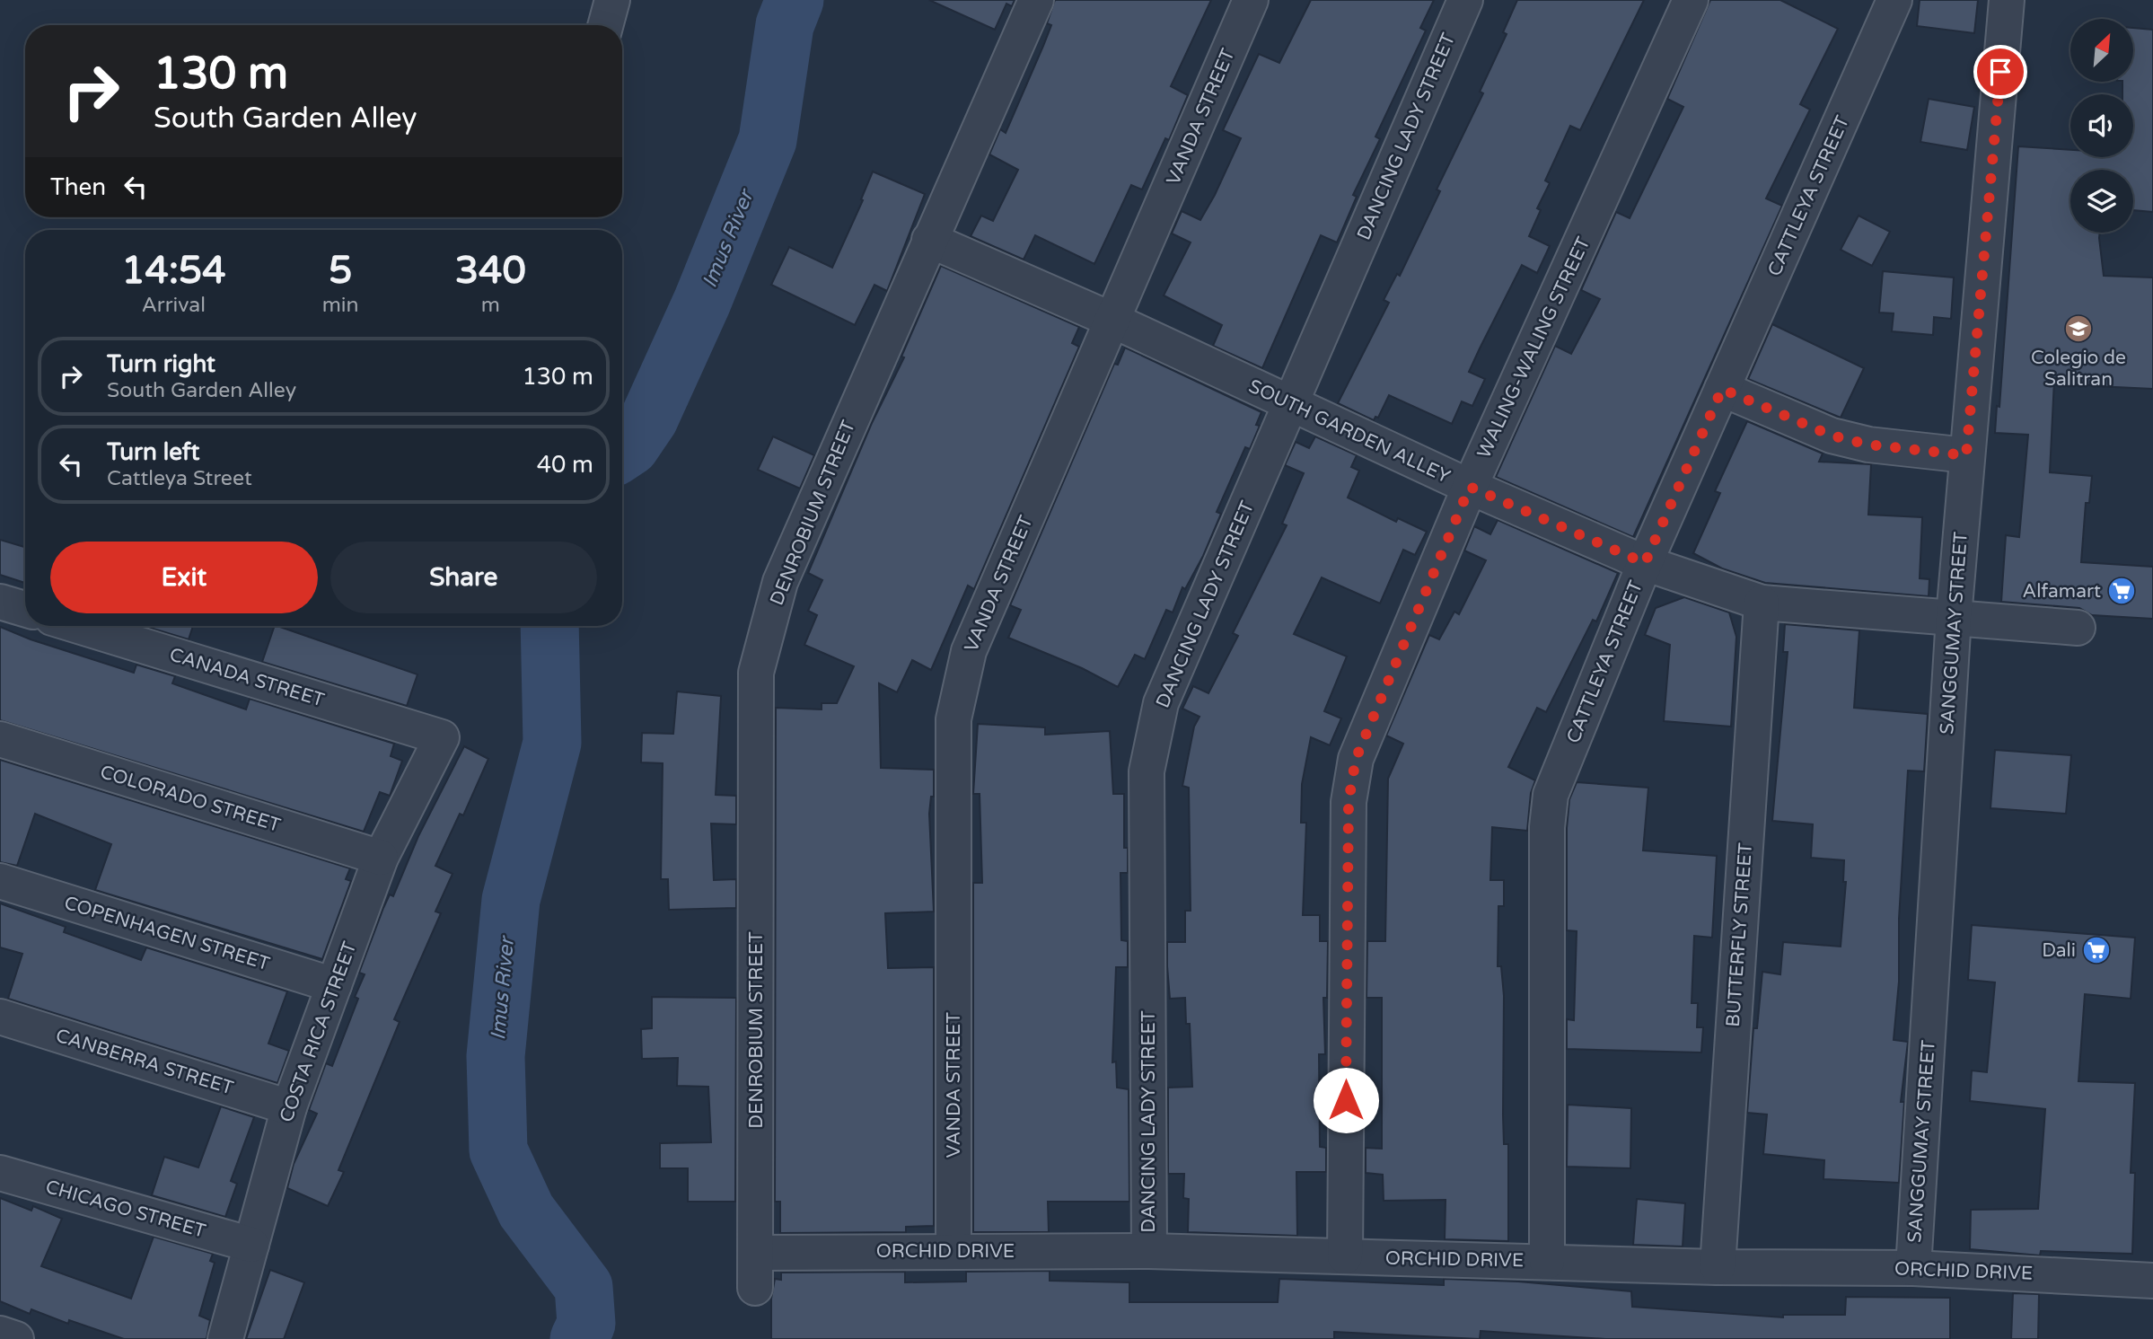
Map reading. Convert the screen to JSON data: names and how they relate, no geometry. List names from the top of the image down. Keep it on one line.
{"streets":{"street":["VANDA STREET","DANCING LADY STREET","CATTLEYA STREET","WALING-WALING STREET","SOUTH GARDEN ALLEY","DENROBIUM STREET","SANGGUMAY STREET","CANADA STREET","COLORADO STREET","COPENHAGEN STREET","BUTTERFLY STREET","COSTA RICA STREET","CANBERRA STREET","CHICAGO STREET","ORCHID DRIVE"]},"crossings":[["VANDA STREET","SOUTH GARDEN ALLEY"],["VANDA STREET","ORCHID DRIVE"],["DANCING LADY STREET","SOUTH GARDEN ALLEY"],["DANCING LADY STREET","ORCHID DRIVE"],["CATTLEYA STREET","SOUTH GARDEN ALLEY"],["CATTLEYA STREET","ORCHID DRIVE"],["WALING-WALING STREET","SOUTH GARDEN ALLEY"],["WALING-WALING STREET","ORCHID DRIVE"],["SOUTH GARDEN ALLEY","DENROBIUM STREET"],["SOUTH GARDEN ALLEY","SANGGUMAY STREET"],["SOUTH GARDEN ALLEY","BUTTERFLY STREET"],["DENROBIUM STREET","ORCHID DRIVE"],["SANGGUMAY STREET","ORCHID DRIVE"],["CANADA STREET","COSTA RICA STREET"],["COLORADO STREET","COSTA RICA STREET"],["COPENHAGEN STREET","COSTA RICA STREET"],["BUTTERFLY STREET","ORCHID DRIVE"],["COSTA RICA STREET","CANBERRA STREET"],["COSTA RICA STREET","CHICAGO STREET"]],"water":["Imus River"],"places":{"school or university":["Colegio de Salitran"],"supermarket":["Alfamart","Dali"]},"north":"top right","page":{"turn":["130 m","South Garden Alley"],"then":"Then","eta":["14:54","Arrival","5","min","340","m"],"list":[{"name":"Turn right","note":"South Garden Alley","value":"130 m"},{"name":"Turn left","note":"Cattleya Street","value":"40 m"}],"buttons":["Exit","Share"]}}
